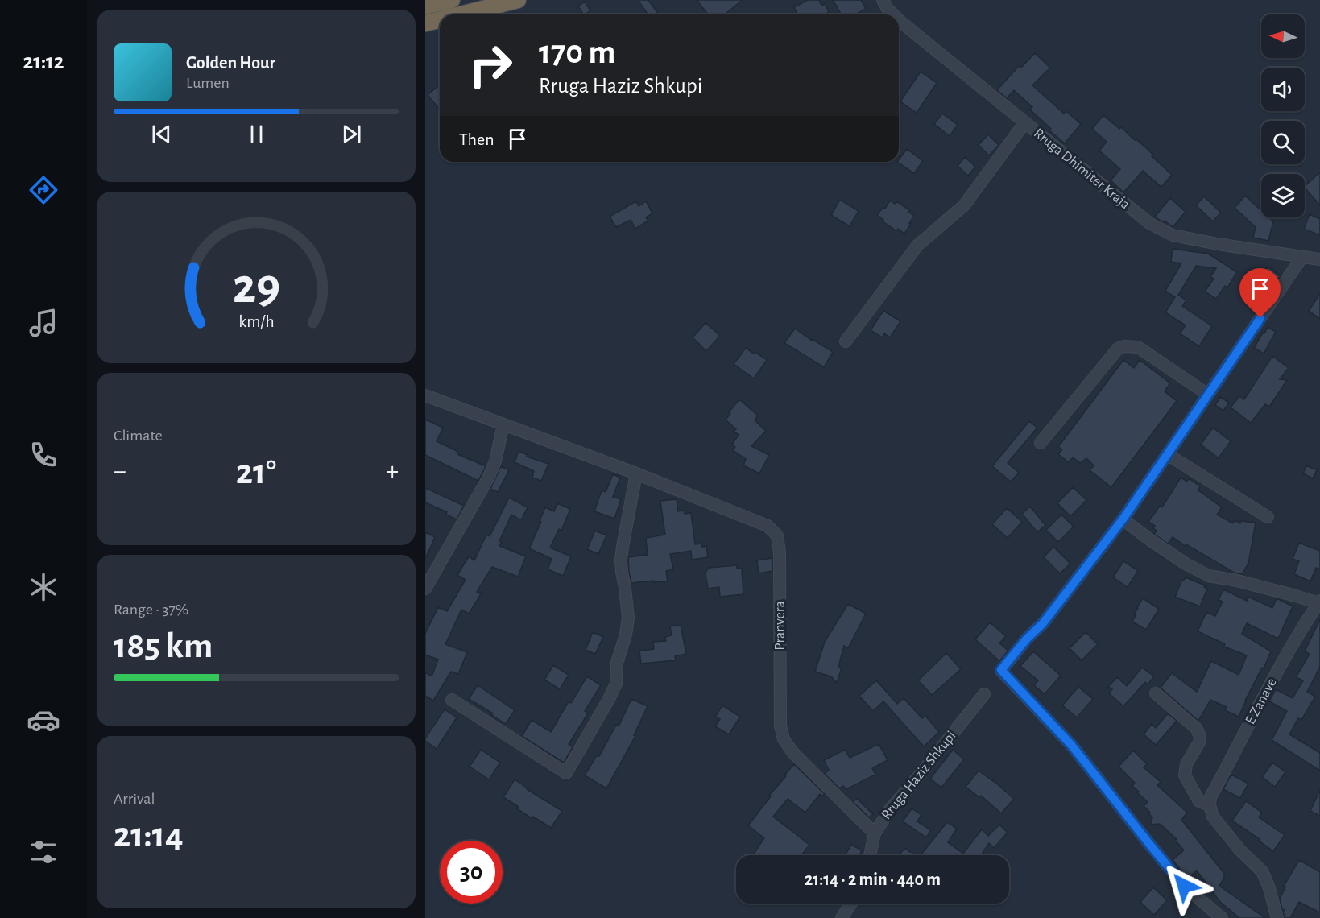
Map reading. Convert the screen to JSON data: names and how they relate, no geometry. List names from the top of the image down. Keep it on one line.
{"streets":{"street":["Rruga Dhimiter Kraja","Pranvera","E Zanave","Rruga Haziz Shkupi"]},"crossings":[["Pranvera","Rruga Haziz Shkupi"]],"north":"left","page":{"tabs":"21:12","turn":["170 m","Rruga Haziz Shkupi"],"song":["Golden Hour","Lumen"],"then":"Then","tile":["Climate",["Range · 37%","185 km"],["Arrival","21:14"]],"heat":["−","21°","+"],"limit":"30","trip":"21:14 · 2 min · 440 m","gauge":["29","km/h"]}}
